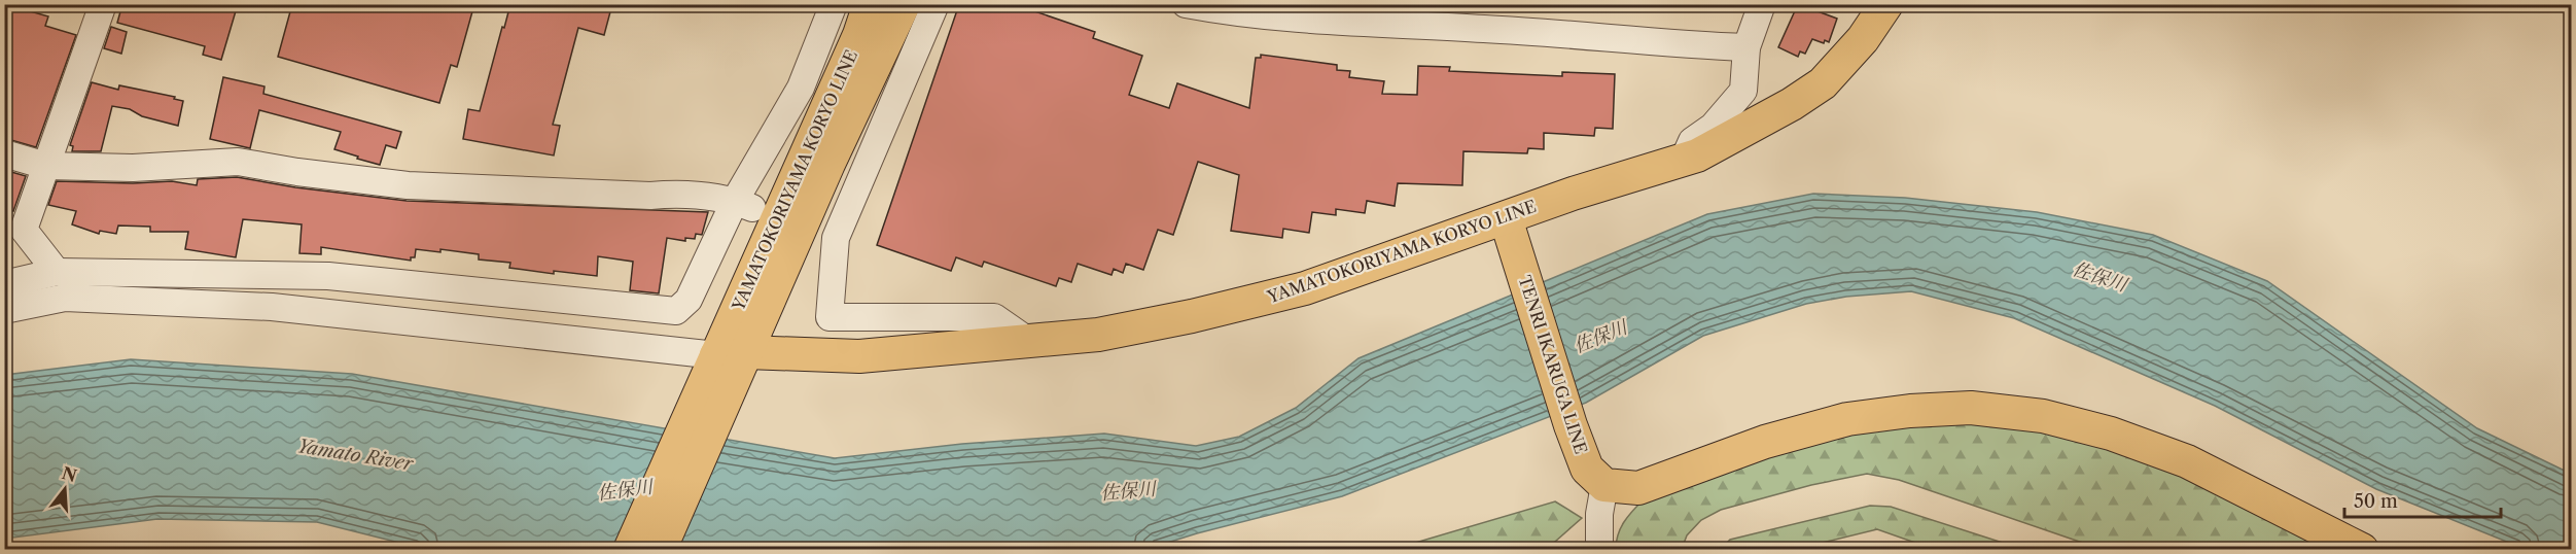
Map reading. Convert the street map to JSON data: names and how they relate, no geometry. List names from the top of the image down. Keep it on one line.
{"streets":{"main road":["YAMATOKORIYAMA KORYO LINE","TENRI IKARUGA LINE"]},"crossings":[["YAMATOKORIYAMA KORYO LINE","TENRI IKARUGA LINE"]],"water":["佐保川","Yamato River"],"scale_bar":"50 m","north":"top"}
